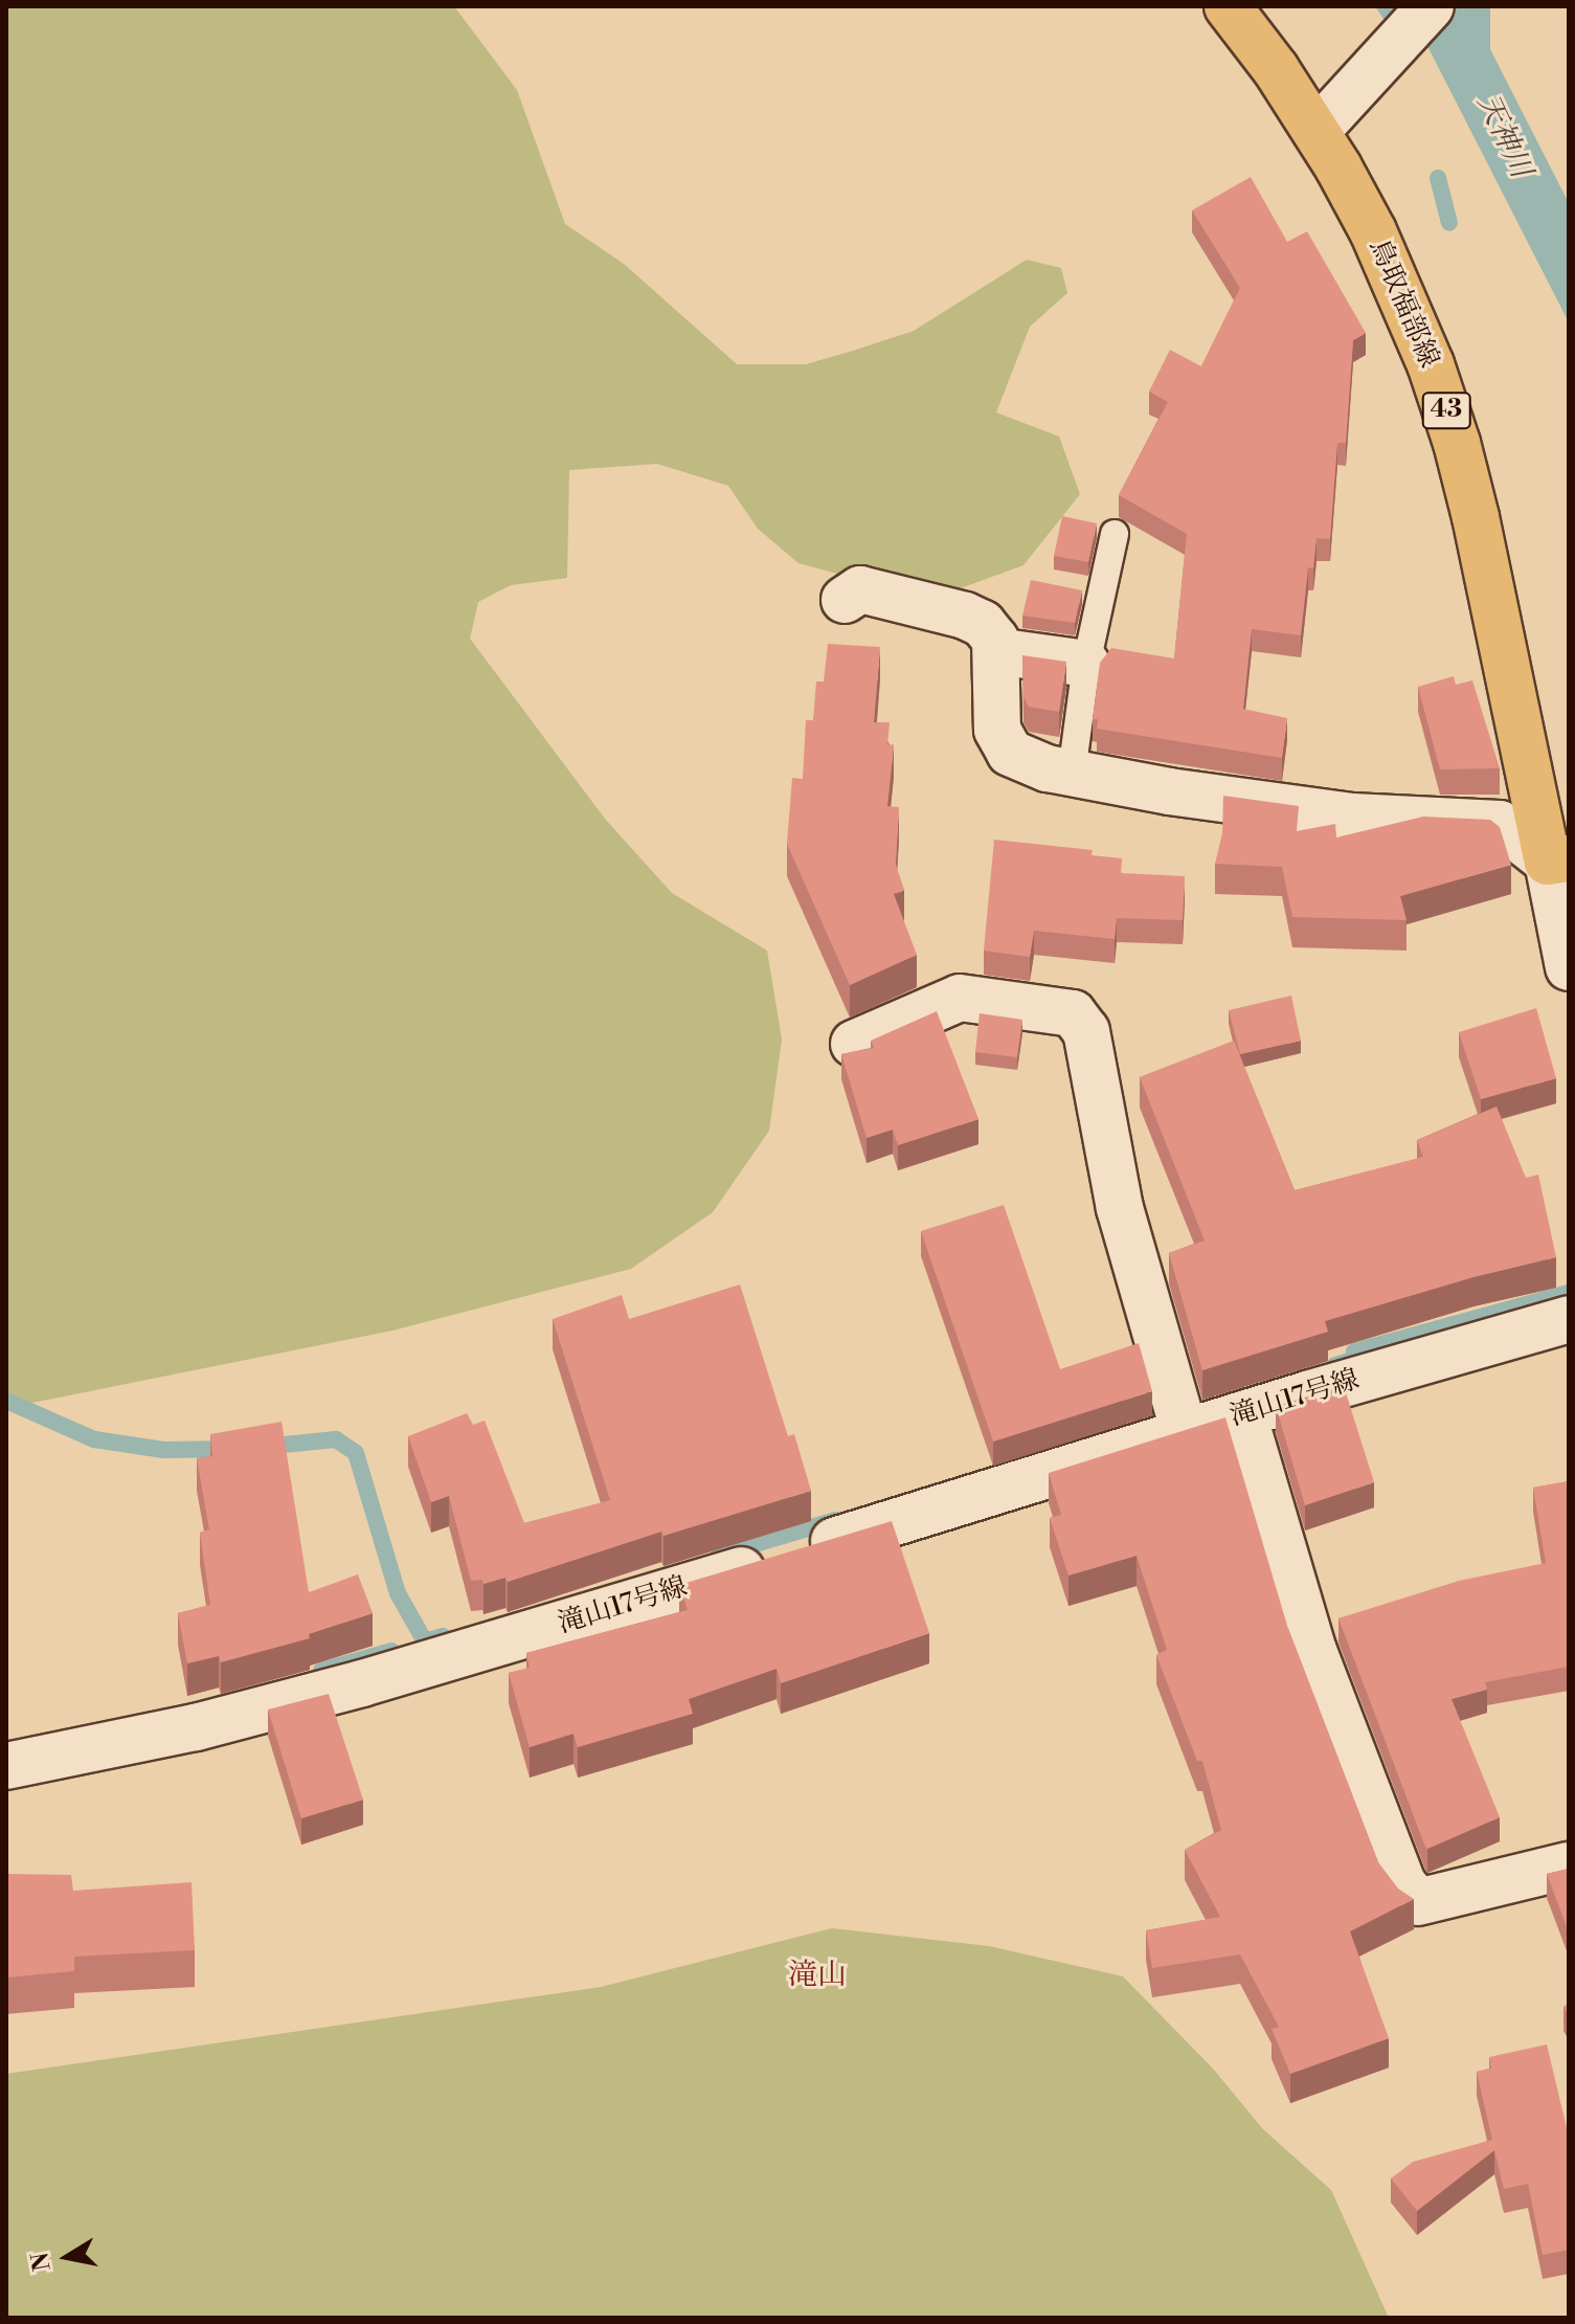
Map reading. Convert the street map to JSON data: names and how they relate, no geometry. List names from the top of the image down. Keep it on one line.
{"streets":{"main road":["鳥取福部線","43"],"street":["滝山17号線"]},"districts":["滝山"],"water":["天神川"],"north":"left"}
